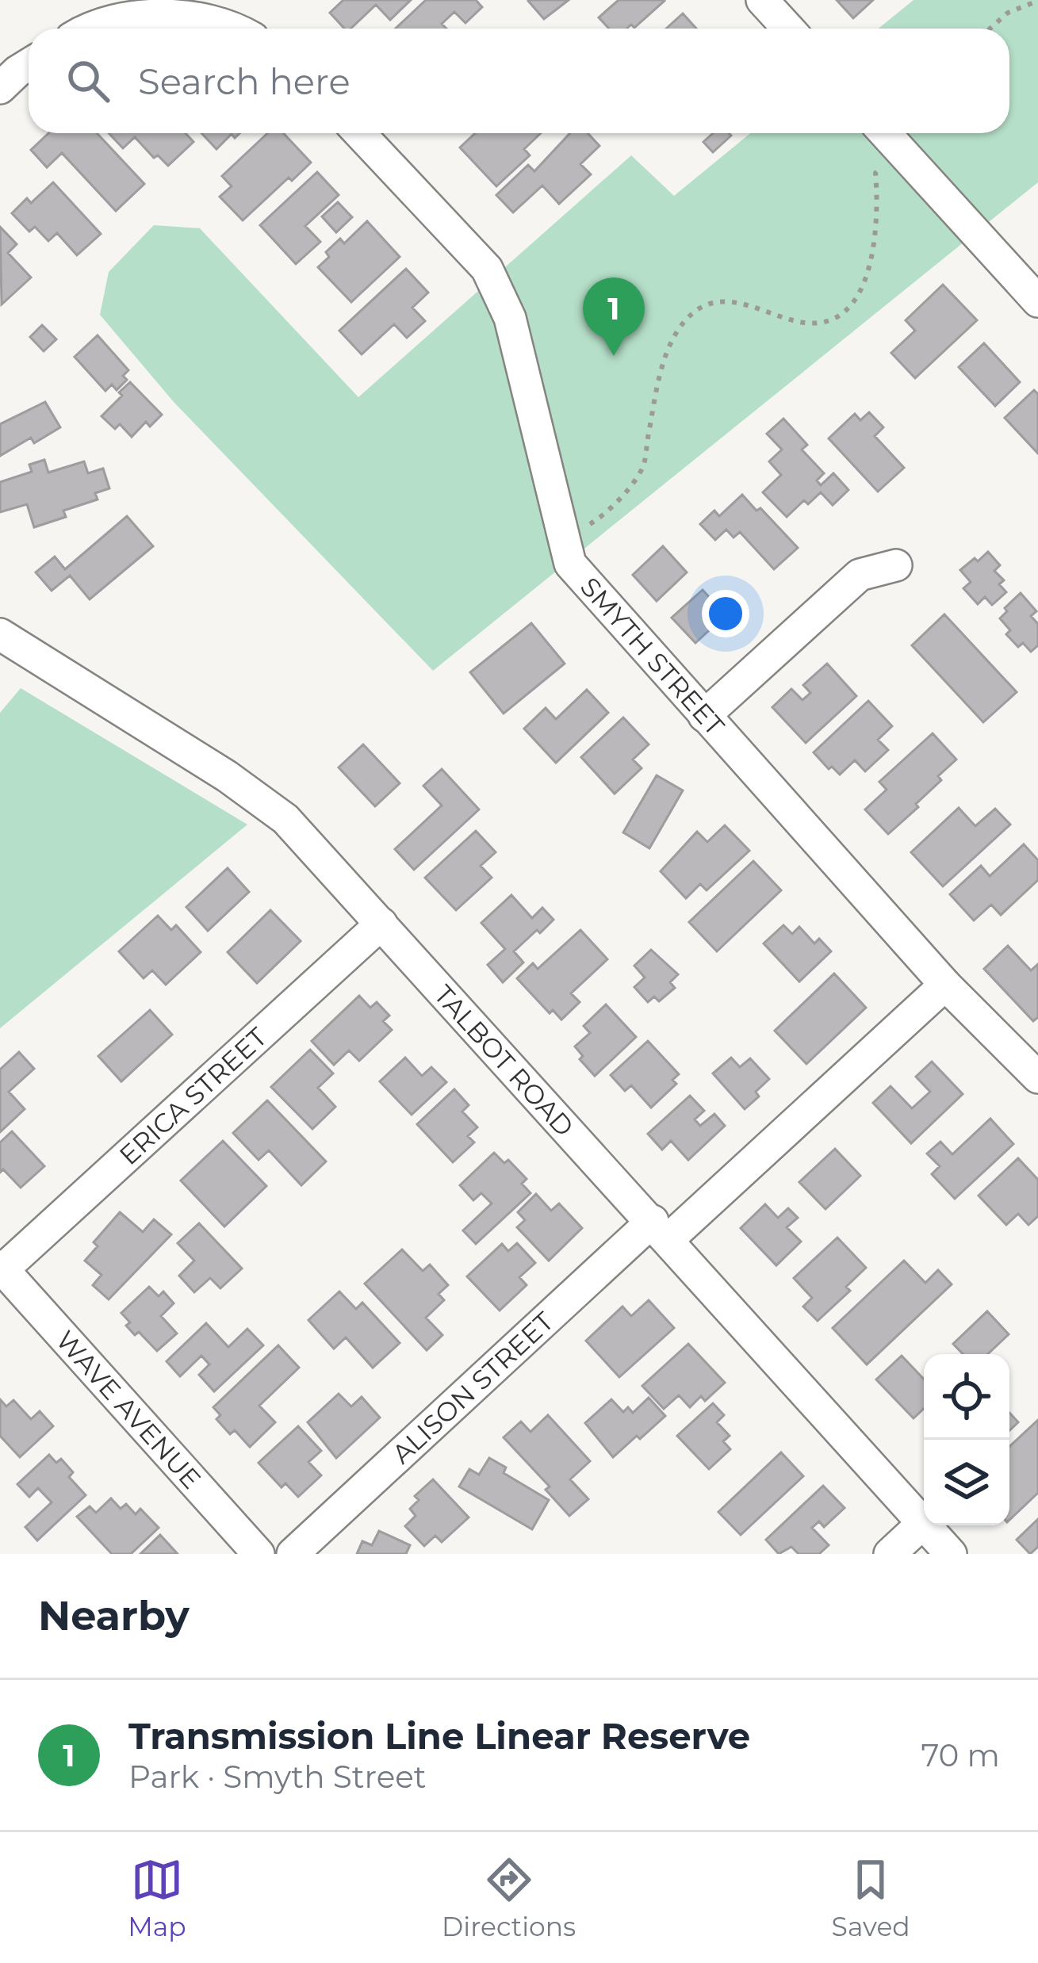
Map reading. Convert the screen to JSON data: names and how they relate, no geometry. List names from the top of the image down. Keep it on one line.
{"streets":{"street":["SMYTH STREET","TALBOT ROAD","ERICA STREET","ALISON STREET","WAVE AVENUE"]},"crossings":[["SMYTH STREET","ALISON STREET"],["TALBOT ROAD","ERICA STREET"],["TALBOT ROAD","ALISON STREET"],["ERICA STREET","WAVE AVENUE"]],"page":{"search":"Search here","pins":"1","heading":"Nearby","list":[{"mark":"1","name":"Transmission Line Linear Reserve","note":"Park · Smyth Street","value":"70 m"}],"nav":["Map","Directions","Saved"]}}
